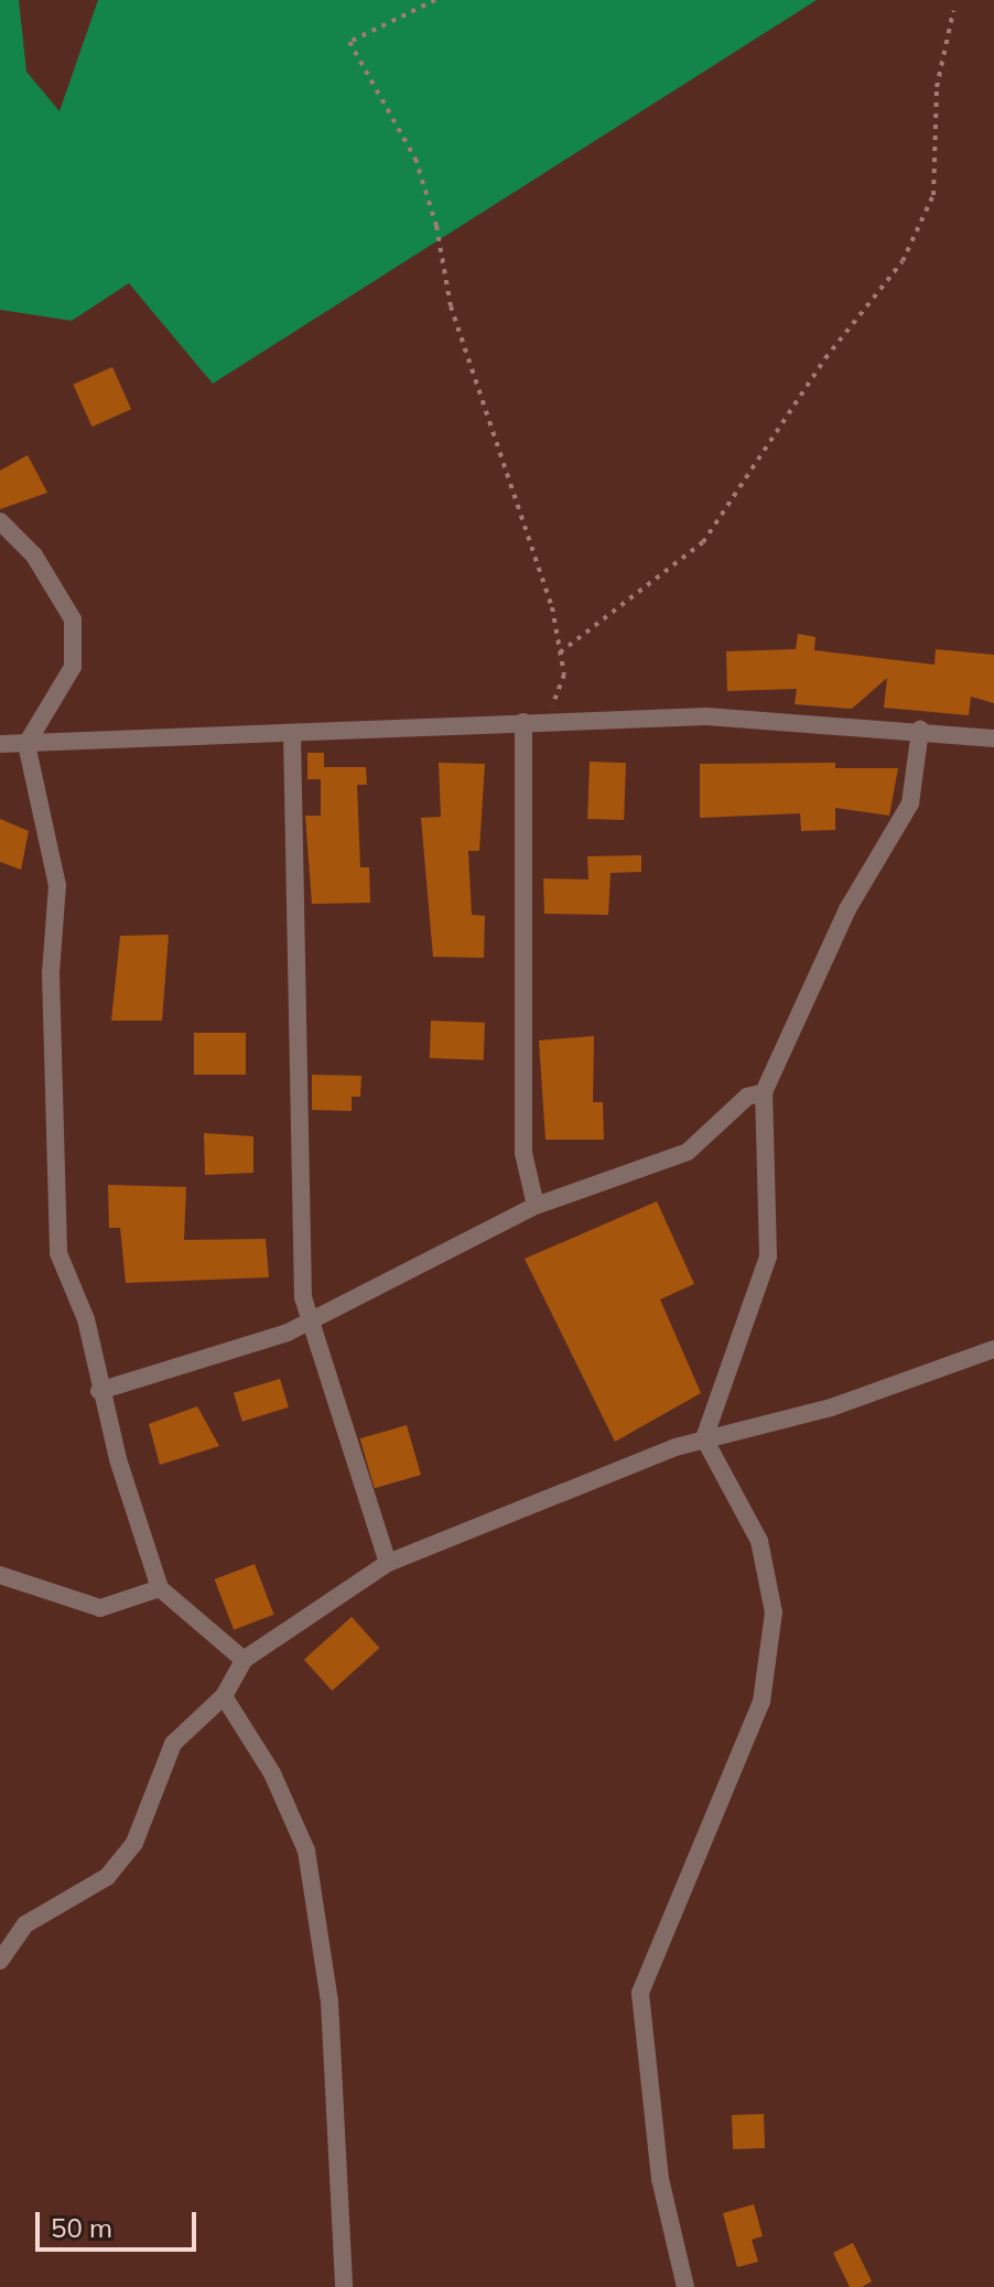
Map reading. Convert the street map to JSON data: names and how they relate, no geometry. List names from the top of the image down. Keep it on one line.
{"scale_bar":"50 m"}
